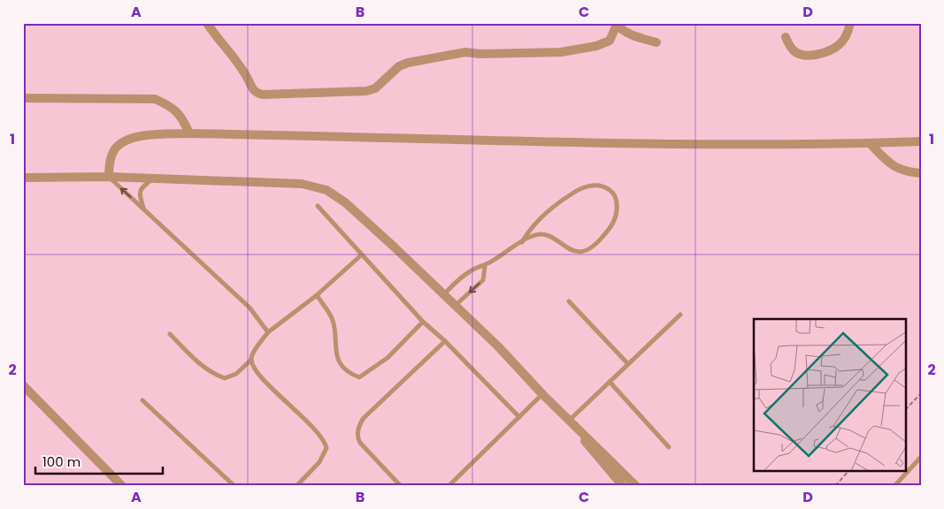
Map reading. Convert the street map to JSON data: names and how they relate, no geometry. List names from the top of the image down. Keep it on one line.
{"scale_bar":"100 m","grid":{"columns":["A","B","C","D"],"rows":["1","2"]}}
